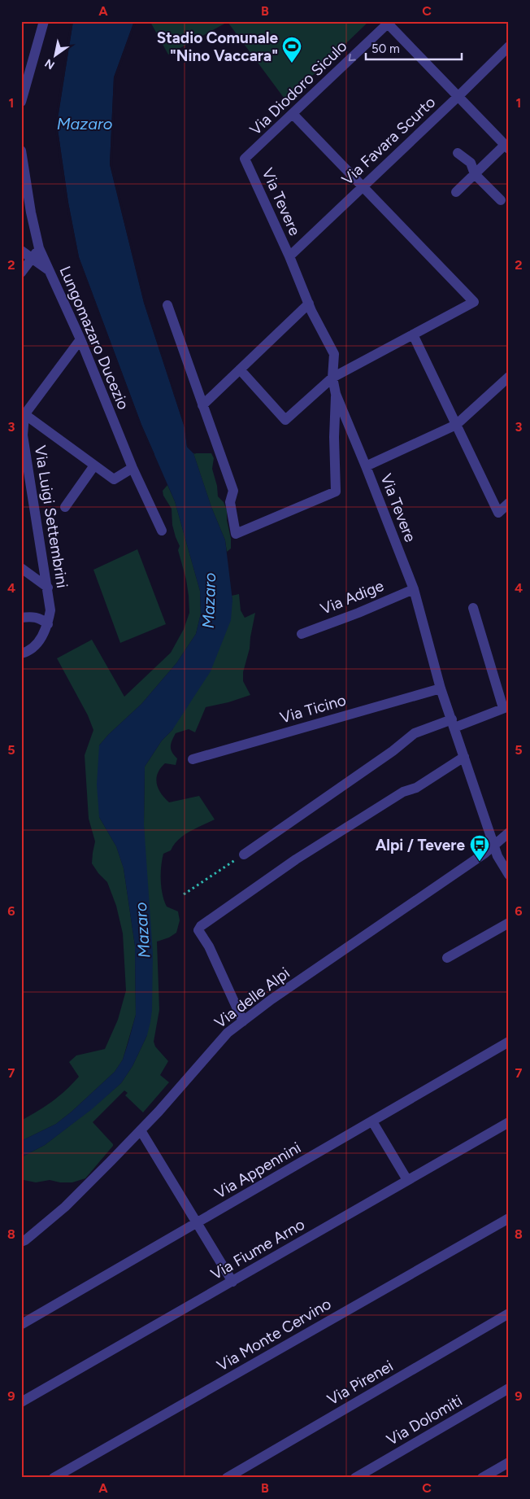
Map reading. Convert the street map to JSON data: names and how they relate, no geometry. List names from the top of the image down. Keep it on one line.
{"streets":{"street":["Via Diodoro Siculo","Via Favara Scurto","Via Tevere","Lungomazaro Ducezio","Via Luigi Settembrini","Via Adige","Via Ticino","Via delle Alpi","Via Appennini","Via Fiume Arno","Via Monte Cervino","Via Pirenei","Via Dolomiti"]},"crossings":[["Via Diodoro Siculo","Via Tevere"],["Via Favara Scurto","Via Tevere"],["Via Tevere","Via Adige"],["Via Tevere","Via Ticino"],["Via Tevere","Via delle Alpi"]],"one_way":["Via Diodoro Siculo"],"water":["Mazaro"],"places":{"sports":["Stadio Comunale \"Nino Vaccara\""],"bus stop":["Alpi / Tevere"]},"scale_bar":"50 m","north":"bottom left","grid":{"columns":["A","B","C"],"rows":["1","2","3","4","5","6","7","8","9"]}}
